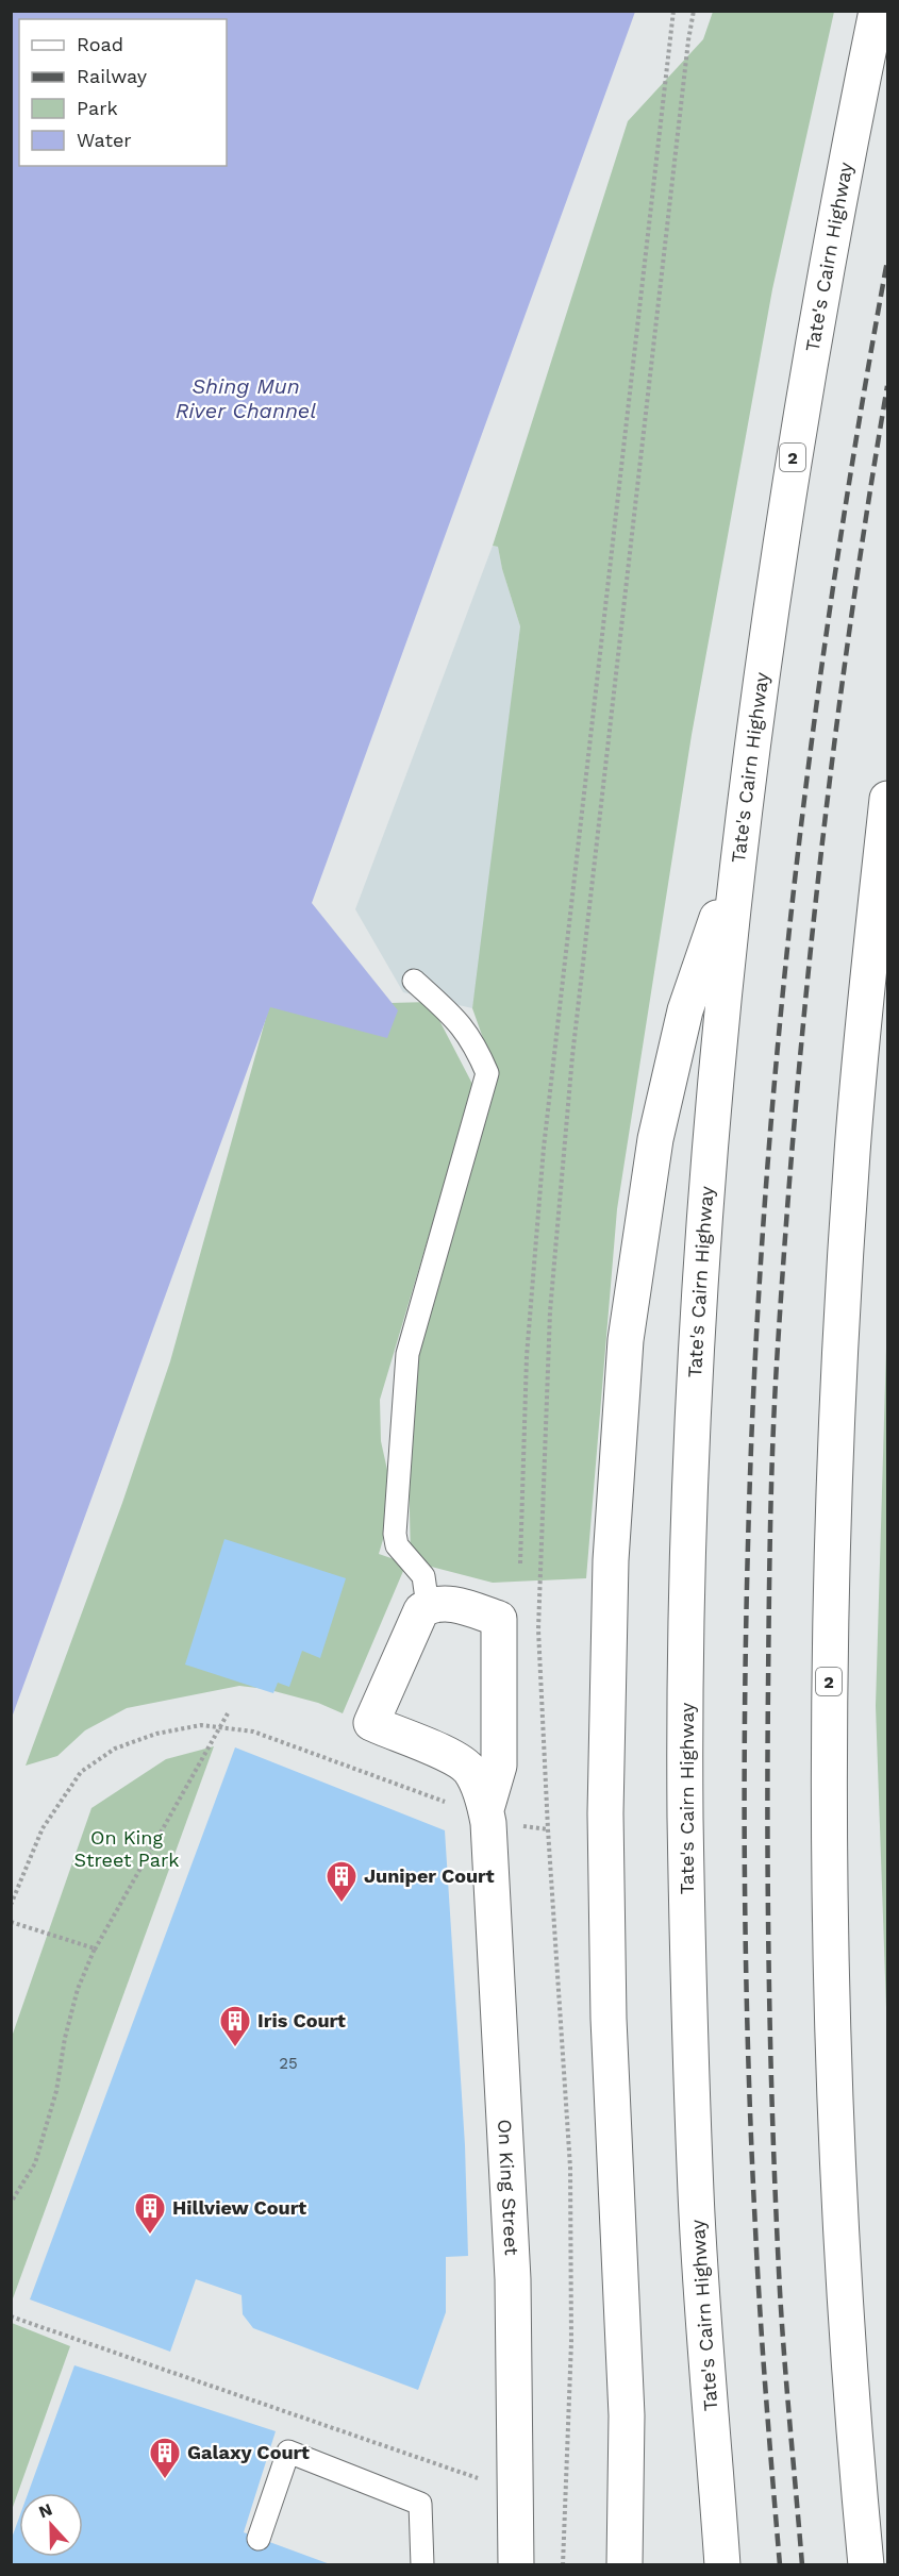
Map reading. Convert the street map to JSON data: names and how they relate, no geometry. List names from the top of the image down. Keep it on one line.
{"streets":{"main road":["Tate's Cairn Highway","2","On King Street"]},"water":["Shing Mun River Channel"],"parks":["On King Street Park"],"places":{"building":["Juniper Court","Iris Court","Hillview Court","Galaxy Court"]},"house_numbers":["25"],"legend":["Road","Railway","Park","Water"],"north":"top"}
